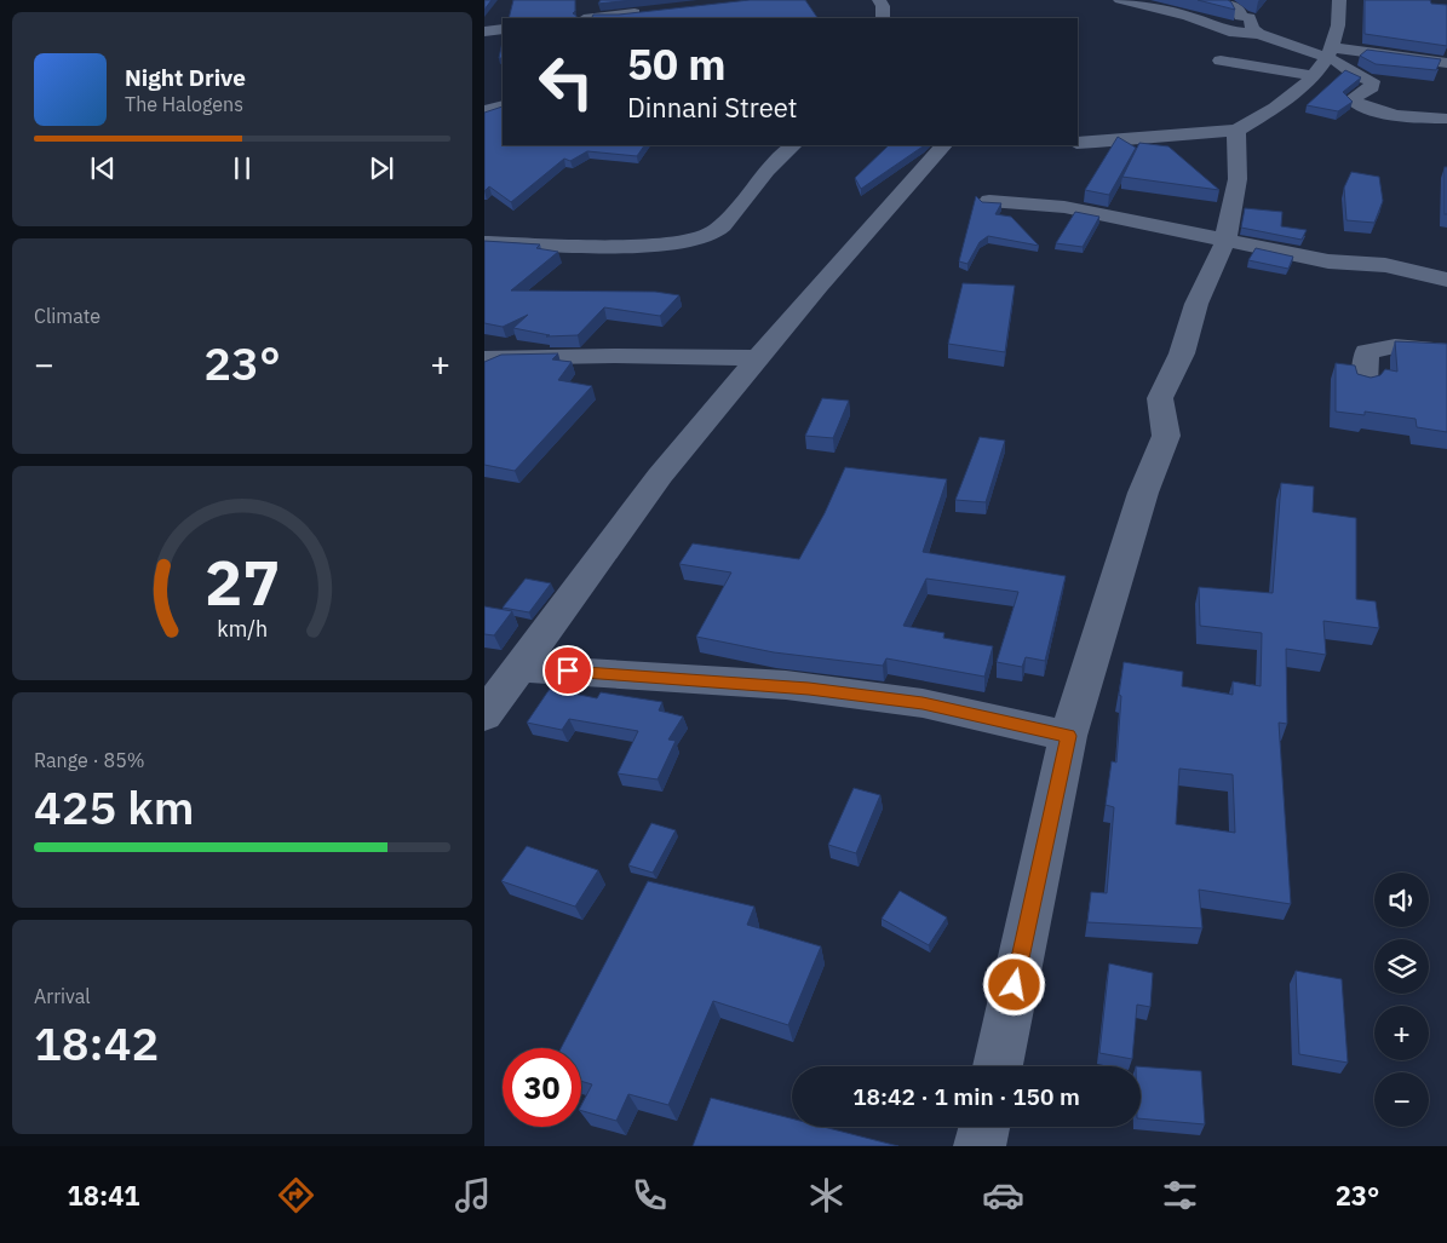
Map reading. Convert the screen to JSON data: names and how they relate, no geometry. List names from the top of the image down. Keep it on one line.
{"page":{"turn":["50 m","Dinnani Street"],"song":["Night Drive","The Halogens"],"tile":["Climate",["Range · 85%","425 km"],["Arrival","18:42"]],"heat":["−","23°","+"],"map_buttons":["+","−"],"limit":"30","trip":"18:42 · 1 min · 150 m","tabs":["18:41","23°"],"gauge":["27","km/h"]}}
